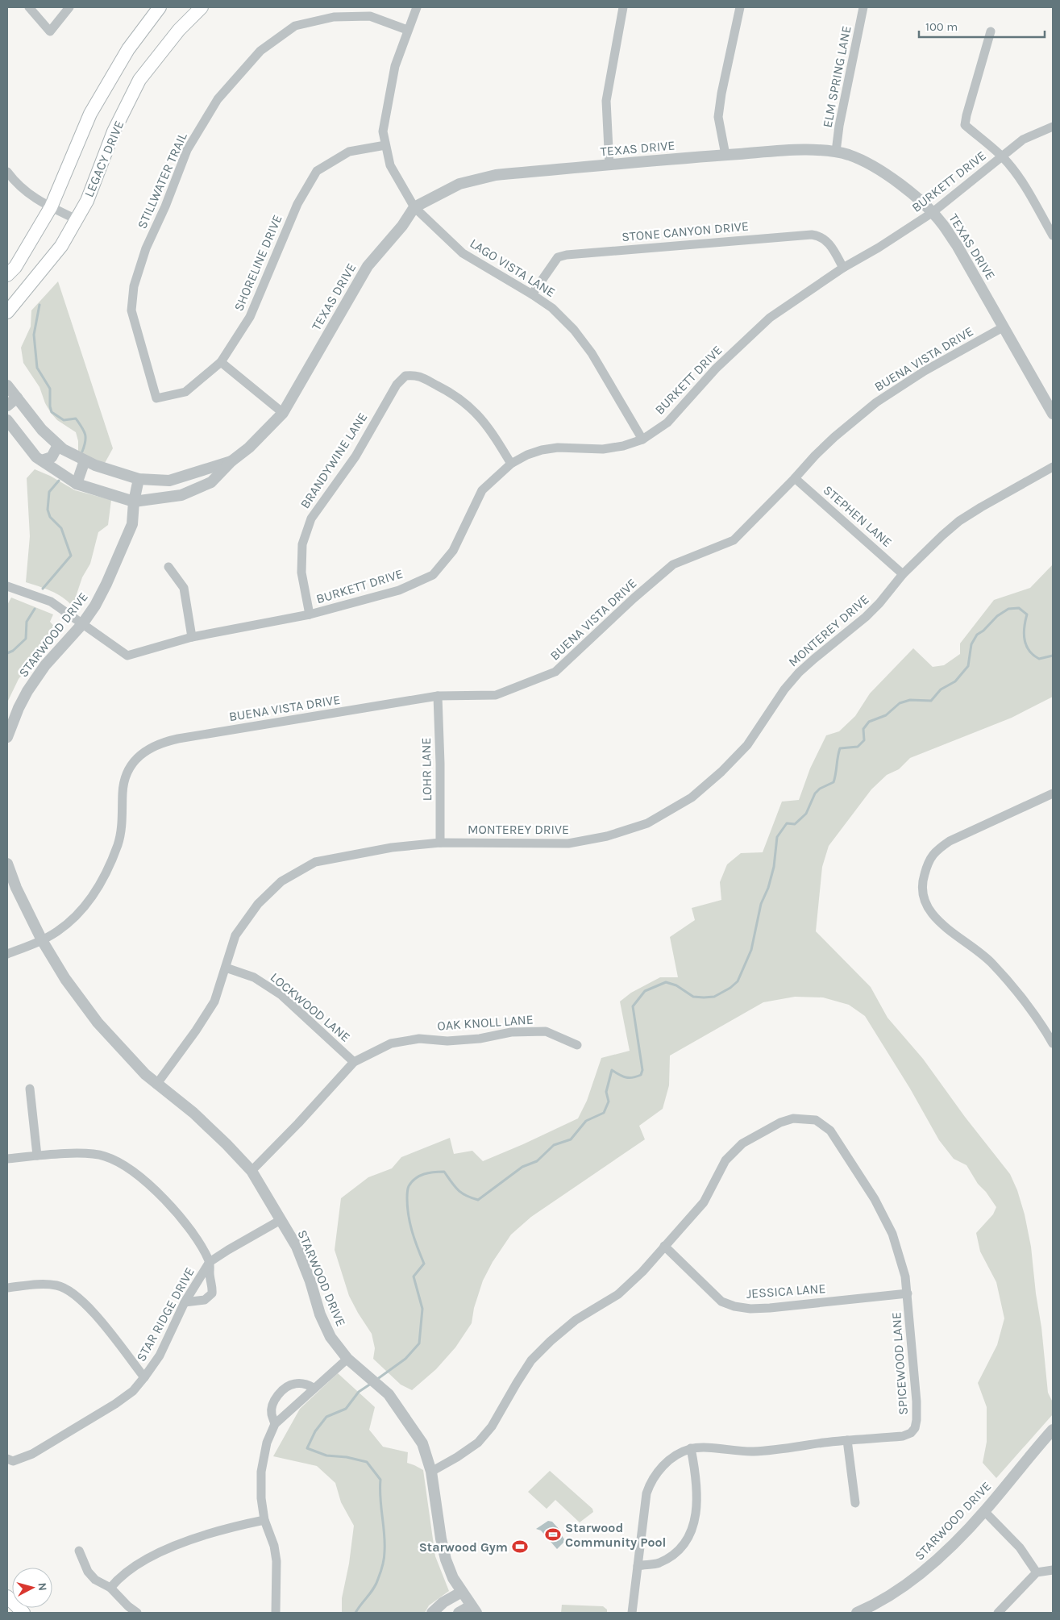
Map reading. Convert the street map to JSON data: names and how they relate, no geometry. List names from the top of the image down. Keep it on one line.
{"streets":{"main road":["LEGACY DRIVE"],"street":["ELM SPRING LANE","TEXAS DRIVE","STILLWATER TRAIL","BURKETT DRIVE","STONE CANYON DRIVE","SHORELINE DRIVE","LAGO VISTA LANE","BUENA VISTA DRIVE","BRANDYWINE LANE","STEPHEN LANE","MONTEREY DRIVE","STARWOOD DRIVE","LOHR LANE","LOCKWOOD LANE","OAK KNOLL LANE","JESSICA LANE","STAR RIDGE DRIVE","SPICEWOOD LANE"]},"crossings":[["ELM SPRING LANE","TEXAS DRIVE"],["TEXAS DRIVE","BURKETT DRIVE"],["TEXAS DRIVE","LAGO VISTA LANE"],["TEXAS DRIVE","BUENA VISTA DRIVE"],["TEXAS DRIVE","STARWOOD DRIVE"],["STILLWATER TRAIL","SHORELINE DRIVE"],["STILLWATER TRAIL","LAGO VISTA LANE"],["BURKETT DRIVE","STONE CANYON DRIVE"],["BURKETT DRIVE","LAGO VISTA LANE"],["BURKETT DRIVE","BRANDYWINE LANE"],["BURKETT DRIVE","STARWOOD DRIVE"],["STONE CANYON DRIVE","LAGO VISTA LANE"],["SHORELINE DRIVE","LAGO VISTA LANE"],["BUENA VISTA DRIVE","STEPHEN LANE"],["BUENA VISTA DRIVE","STARWOOD DRIVE"],["BUENA VISTA DRIVE","LOHR LANE"],["STEPHEN LANE","MONTEREY DRIVE"],["MONTEREY DRIVE","STARWOOD DRIVE"],["MONTEREY DRIVE","LOHR LANE"],["MONTEREY DRIVE","LOCKWOOD LANE"],["STARWOOD DRIVE","OAK KNOLL LANE"],["STARWOOD DRIVE","STAR RIDGE DRIVE"],["LOCKWOOD LANE","OAK KNOLL LANE"],["JESSICA LANE","SPICEWOOD LANE"]],"places":{"sports":["Starwood Community Pool","Starwood Gym"]},"scale_bar":"100 m","north":"right"}
